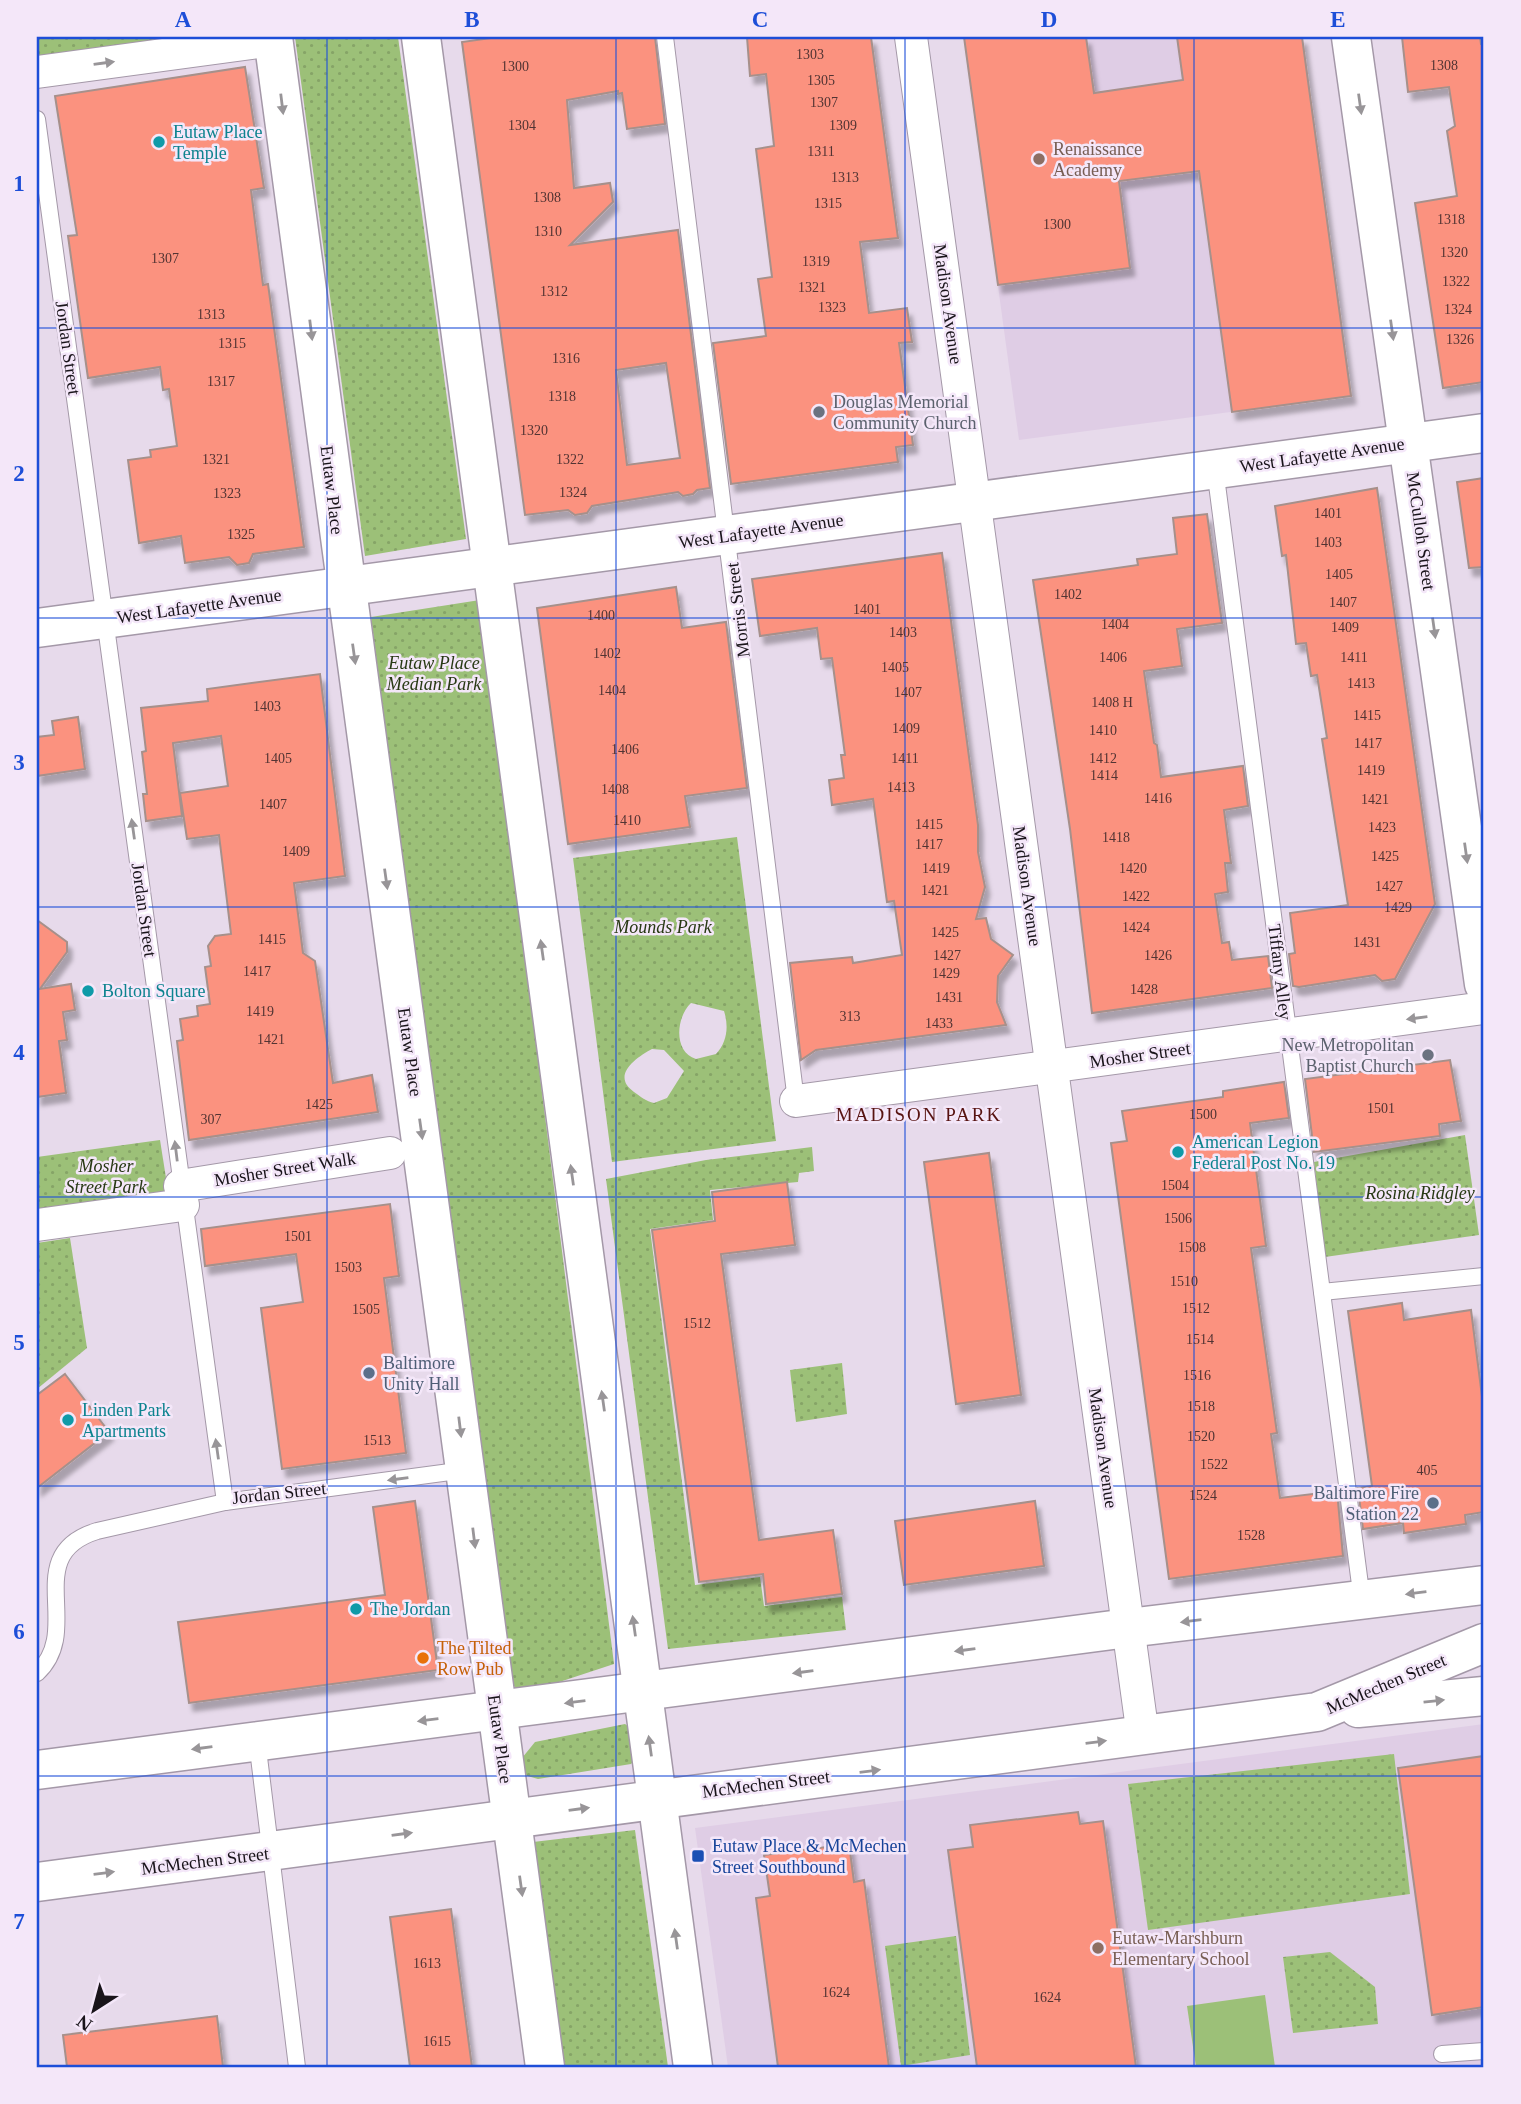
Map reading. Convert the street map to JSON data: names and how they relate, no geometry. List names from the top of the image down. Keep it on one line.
{"streets":{"street":["Madison Avenue","West Lafayette Avenue","Eutaw Place","McCulloh Street","Mosher Street","Mosher Street Walk","McMechen Street"],"lane":["Jordan Street","Morris Street","Tiffany Alley"]},"crossings":[["Madison Avenue","West Lafayette Avenue"],["Madison Avenue","Mosher Street"],["Madison Avenue","McMechen Street"],["Jordan Street","West Lafayette Avenue"],["Jordan Street","Eutaw Place"],["Jordan Street","Mosher Street Walk"],["West Lafayette Avenue","Eutaw Place"],["West Lafayette Avenue","McCulloh Street"],["West Lafayette Avenue","Morris Street"],["West Lafayette Avenue","Tiffany Alley"],["Eutaw Place","McMechen Street"],["Morris Street","Mosher Street"],["Tiffany Alley","Mosher Street"]],"one_way":["Jordan Street","McCulloh Street"],"districts":["MADISON PARK"],"parks":["Eutaw Place Median Park","Mounds Park","Mosher Street Park","Rosina Ridgley"],"places":{"other":["Eutaw Place Temple","Renaissance Academy","Douglas Memorial Community Church","Bolton Square","New Metropolitan Baptist Church","American Legion Federal Post No. 19","Baltimore Unity Hall","Linden Park Apartments","Baltimore Fire Station 22","The Jordan","The Tilted Row Pub","Eutaw-Marshburn Elementary School"],"transit":["Eutaw Place & McMechen Street Southbound"]},"house_numbers":["1303","1308","1300","1305","1307","1304","1309","1311","1313","1308","1315","1318","1300","1310","1320","1307","1319","1322","1321","1312","1323","1324","1313","1326","1315","1316","1317","1318","1320","1321","1322","1324","1323","1401","1325","1403","1405","1402","1407","1401","1400","1404","1409","1403","1402","1406","1411","1405","1413","1404","1407","1408 H","1403","1415","1409","1410","1417","1406","1405","1411","1412","1419","1414","1413","1408","1416","1421","1407","1410","1415","1423","1418","1417","1409","1425","1419","1420","1427","1421","1422","1429","1424","1425","1415","1431","1427","1426","1417","1429","1428","1431","1419","313","1433","1421","1425","1501","1500","307","1504","1506","1501","1508","1503","1510","1512","1505","1512","1514","1516","1518","1520","1513","1522","405","1524","1528","1613","1624","1624","1615"],"north":"bottom left","grid":{"columns":["A","B","C","D","E"],"rows":["1","2","3","4","5","6","7"]}}
